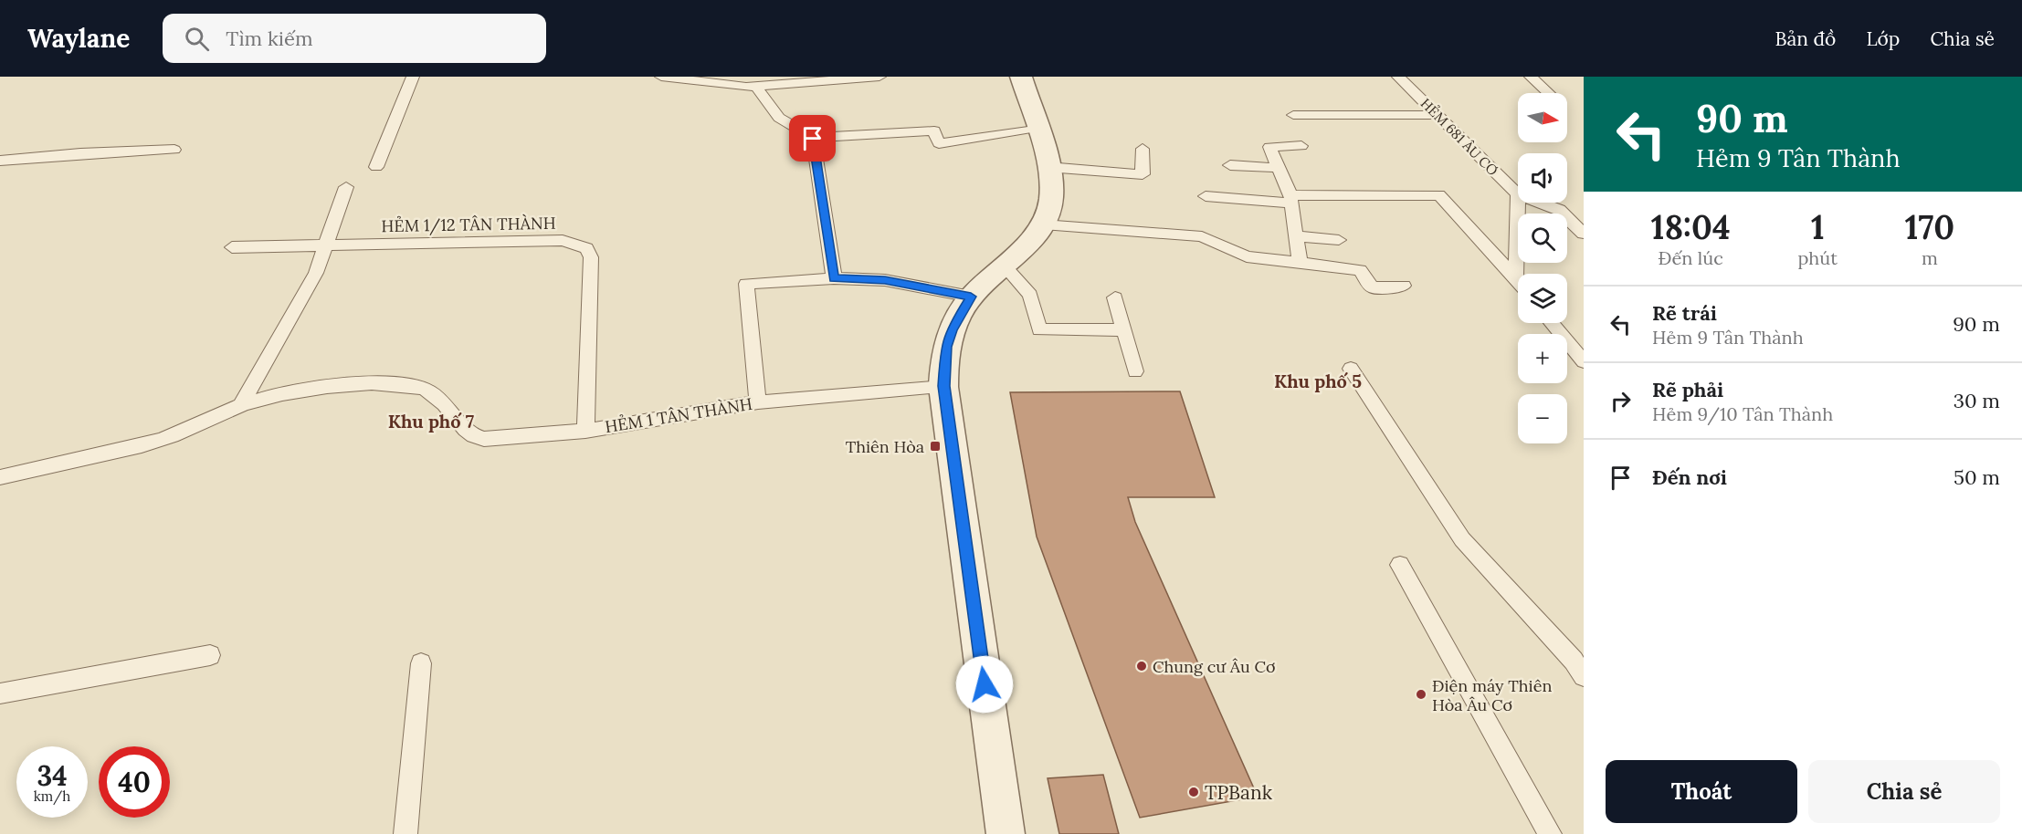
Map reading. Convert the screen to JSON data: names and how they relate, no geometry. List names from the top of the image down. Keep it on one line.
{"streets":{"lane":["HẺM 681 ÂU CƠ","HẺM 1/12 TÂN THÀNH","HẺM 1 TÂN THÀNH"]},"crossings":[["HẺM 1/12 TÂN THÀNH","HẺM 1 TÂN THÀNH"]],"districts":["Khu phố 5","Khu phố 7"],"places":{"transit":["Thiên Hòa"],"other":["Chung cư Âu Cơ","Điện máy Thiên Hòa Âu Cơ","TPBank"]},"north":"right","page":{"header":"Waylane","search":"Tìm kiếm","nav":["Bản đồ","Lớp","Chia sẻ"],"turn":["90 m","Hẻm 9 Tân Thành"],"map_buttons":["+","−"],"eta":["18:04","Đến lúc","1","phút","170","m"],"list":[{"name":"Rẽ trái","note":"Hẻm 9 Tân Thành","value":"90 m"},{"name":"Rẽ phải","note":"Hẻm 9/10 Tân Thành","value":"30 m"},{"name":"Đến nơi","value":"50 m"}],"speed":"34 km/h","limit":"40","buttons":["Thoát","Chia sẻ"]}}
